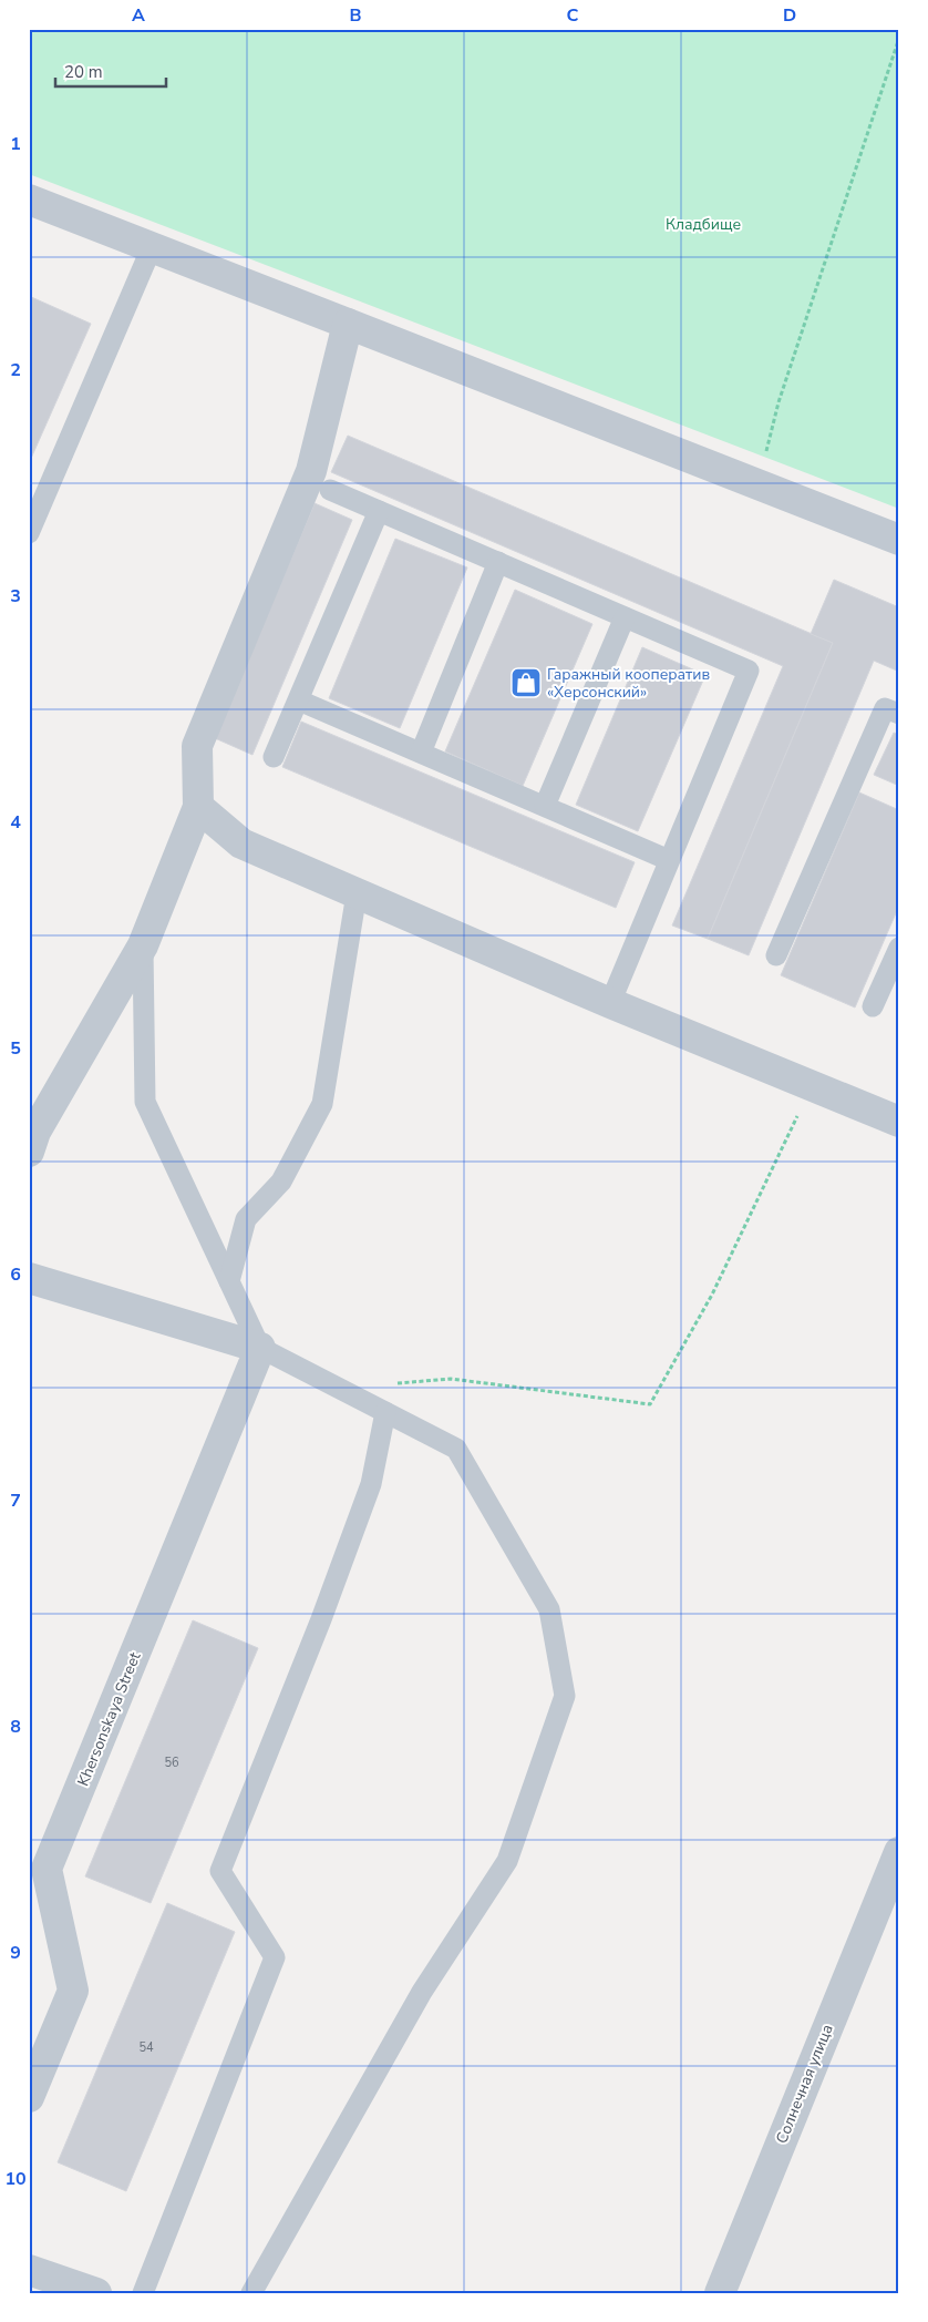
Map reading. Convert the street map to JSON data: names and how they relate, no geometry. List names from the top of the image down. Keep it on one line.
{"streets":{"street":["Khersonskaya Street","Солнечная улица"]},"parks":["Кладбище"],"places":{"shop":["Гаражный кооператив «Херсонский»"]},"house_numbers":["56","54"],"scale_bar":"20 m","grid":{"columns":["A","B","C","D"],"rows":["1","2","3","4","5","6","7","8","9","10"]}}
